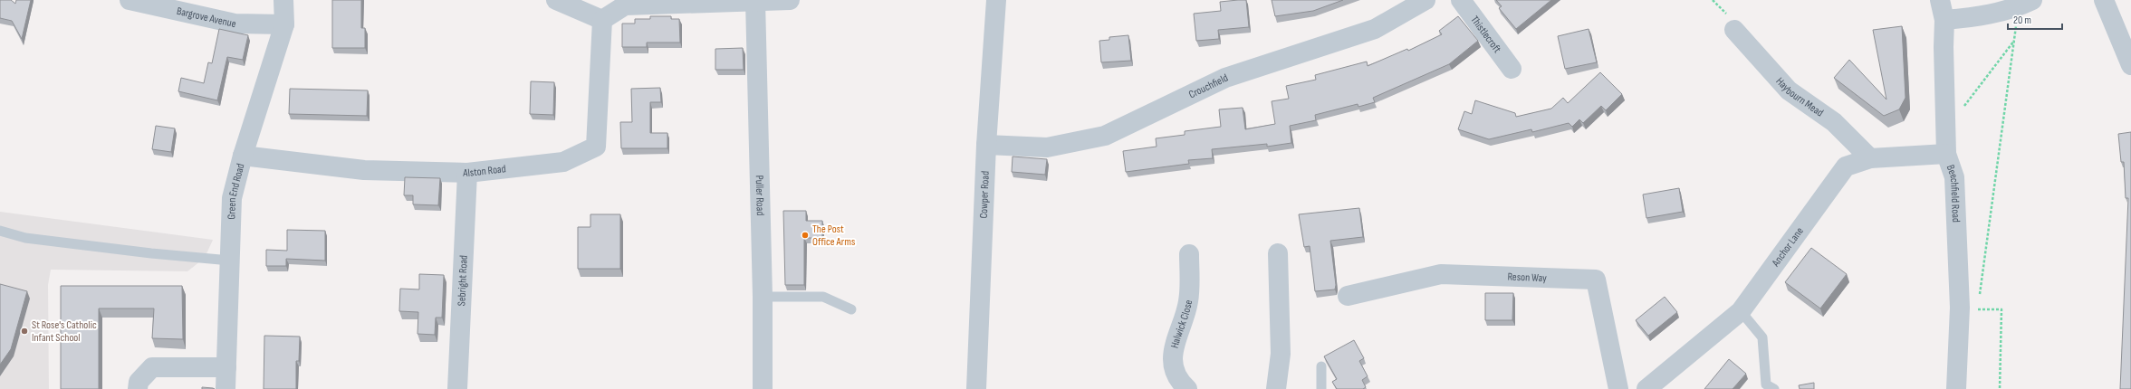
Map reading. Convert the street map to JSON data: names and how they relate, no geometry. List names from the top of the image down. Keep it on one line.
{"streets":{"street":["Bargrove Avenue","Thistlecroft","Crouchfield","Haybourn Mead","Alston Road","Green End Road","Beechfield Road","Puller Road","Cowper Road","Anchor Lane","Reson Way","Sebright Road","Halwick Close"]},"crossings":[["Bargrove Avenue","Green End Road"],["Crouchfield","Cowper Road"],["Haybourn Mead","Anchor Lane"],["Alston Road","Green End Road"],["Alston Road","Sebright Road"],["Beechfield Road","Anchor Lane"]],"places":["The Post Office Arms","St Rose's Catholic Infant School"],"scale_bar":"20 m"}
